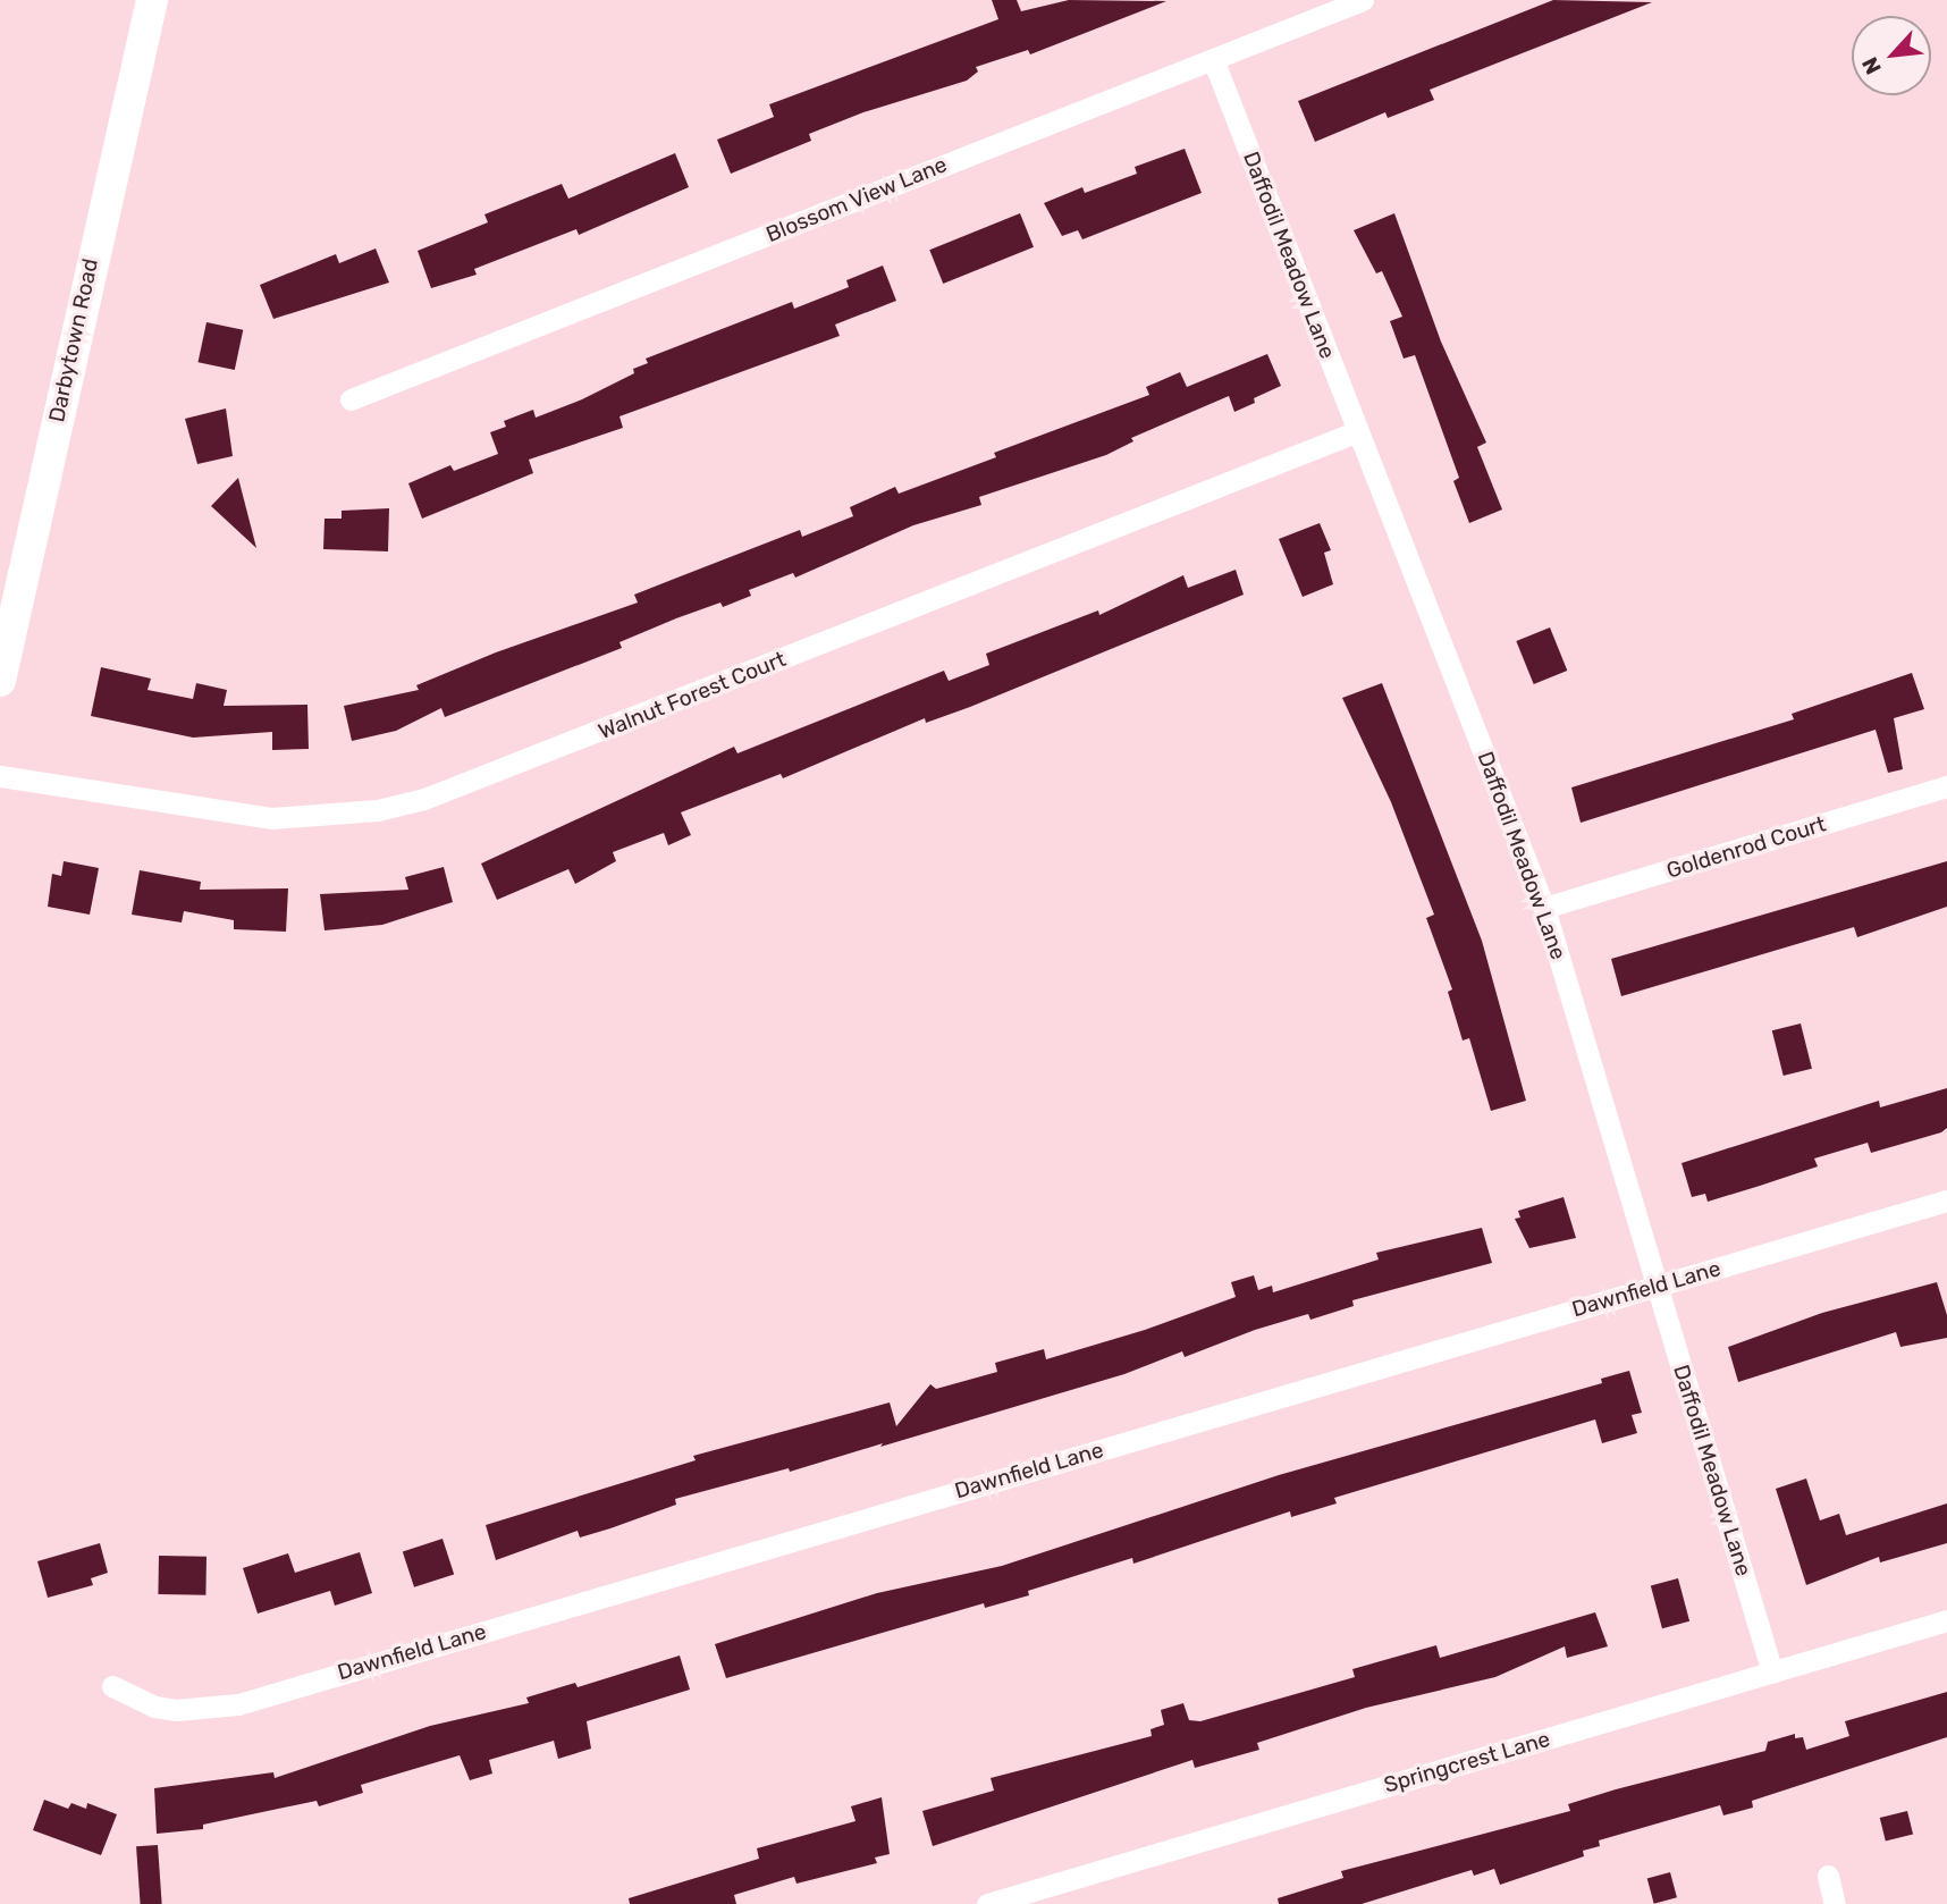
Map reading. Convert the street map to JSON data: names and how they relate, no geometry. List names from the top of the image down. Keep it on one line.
{"streets":{"main road":["Darbytown Road"],"street":["Blossom View Lane","Daffodil Meadow Lane","Walnut Forest Court","Goldenrod Court","Dawnfield Lane","Springcrest Lane"]},"crossings":[["Blossom View Lane","Daffodil Meadow Lane"],["Daffodil Meadow Lane","Walnut Forest Court"],["Daffodil Meadow Lane","Goldenrod Court"],["Daffodil Meadow Lane","Dawnfield Lane"],["Daffodil Meadow Lane","Springcrest Lane"]],"north":"bottom left"}
